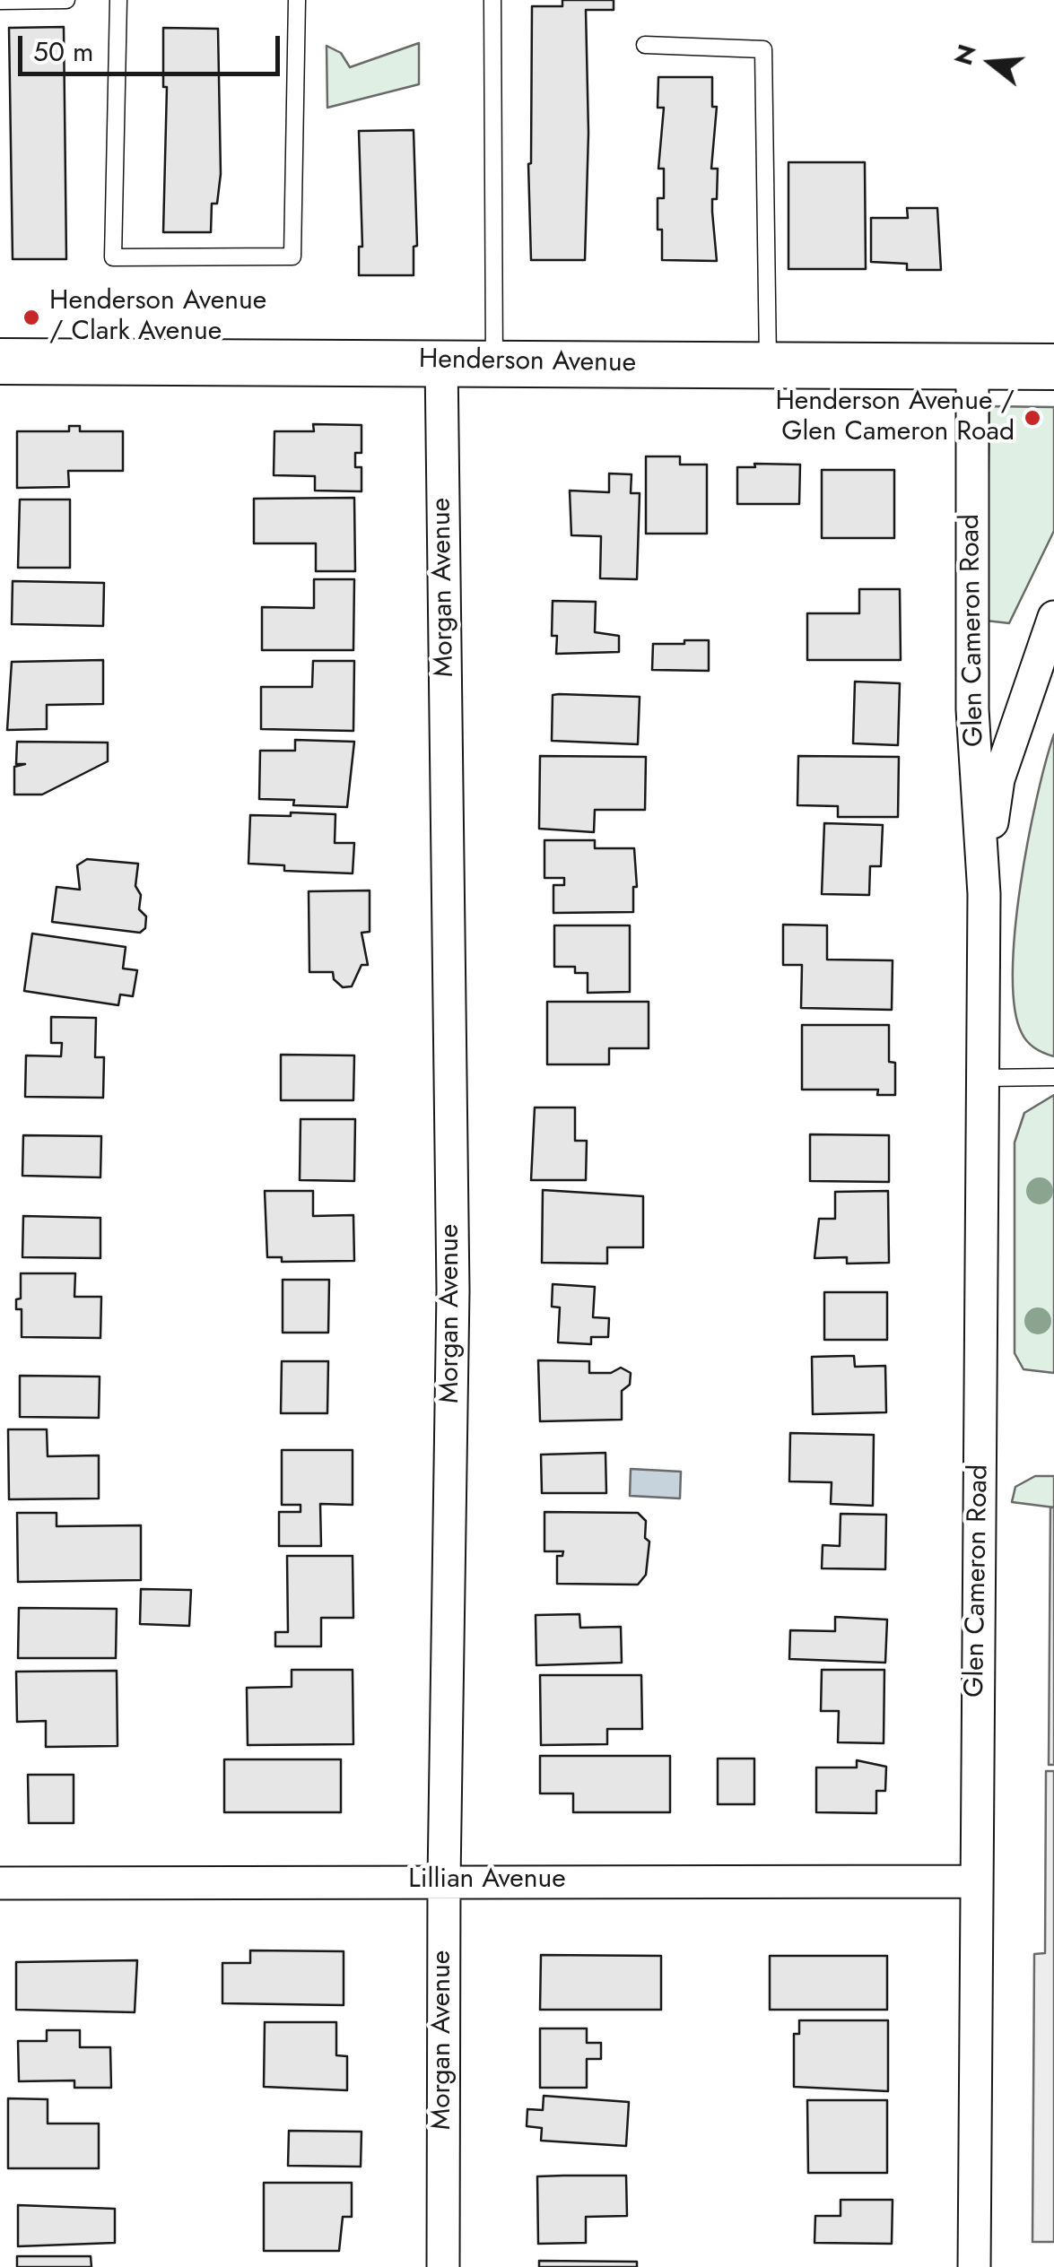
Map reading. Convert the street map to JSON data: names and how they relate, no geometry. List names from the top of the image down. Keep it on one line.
{"streets":{"street":["Henderson Avenue","Morgan Avenue","Glen Cameron Road","Lillian Avenue"]},"crossings":[["Henderson Avenue","Morgan Avenue"],["Henderson Avenue","Glen Cameron Road"],["Morgan Avenue","Lillian Avenue"],["Glen Cameron Road","Lillian Avenue"]],"places":["Henderson Avenue / Clark Avenue","Henderson Avenue / Glen Cameron Road"],"scale_bar":"50 m","north":"left"}
